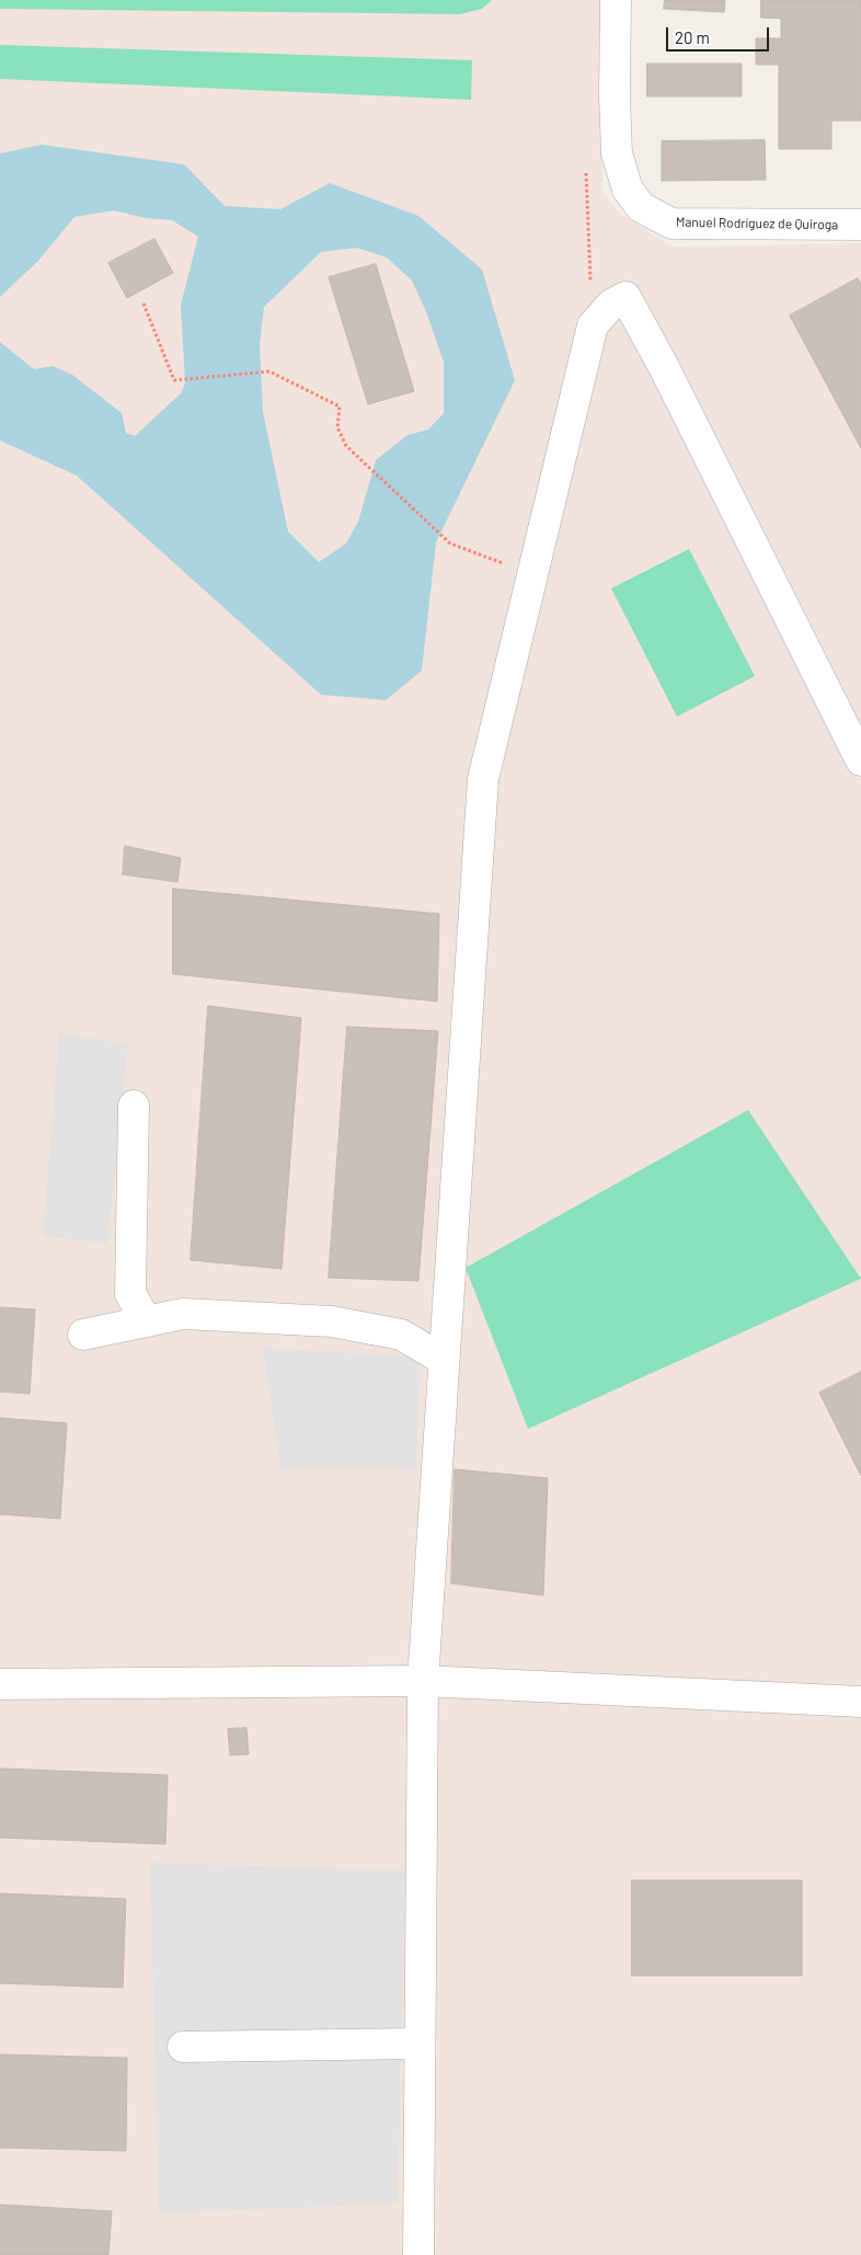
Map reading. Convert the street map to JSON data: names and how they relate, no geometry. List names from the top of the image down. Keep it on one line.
{"streets":{"street":["Manuel Rodríguez de Quiroga"]},"scale_bar":"20 m"}
